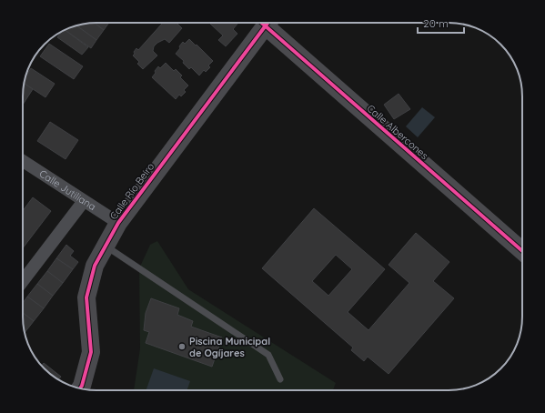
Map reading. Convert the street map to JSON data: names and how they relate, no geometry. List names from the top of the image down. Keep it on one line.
{"streets":{"street":["Calle Albercones","Calle Jutiliana","Calle Río Beiro"]},"crossings":[["Calle Jutiliana","Calle Río Beiro"]],"places":["Piscina Municipal de Ogíjares"],"scale_bar":"20 m"}
